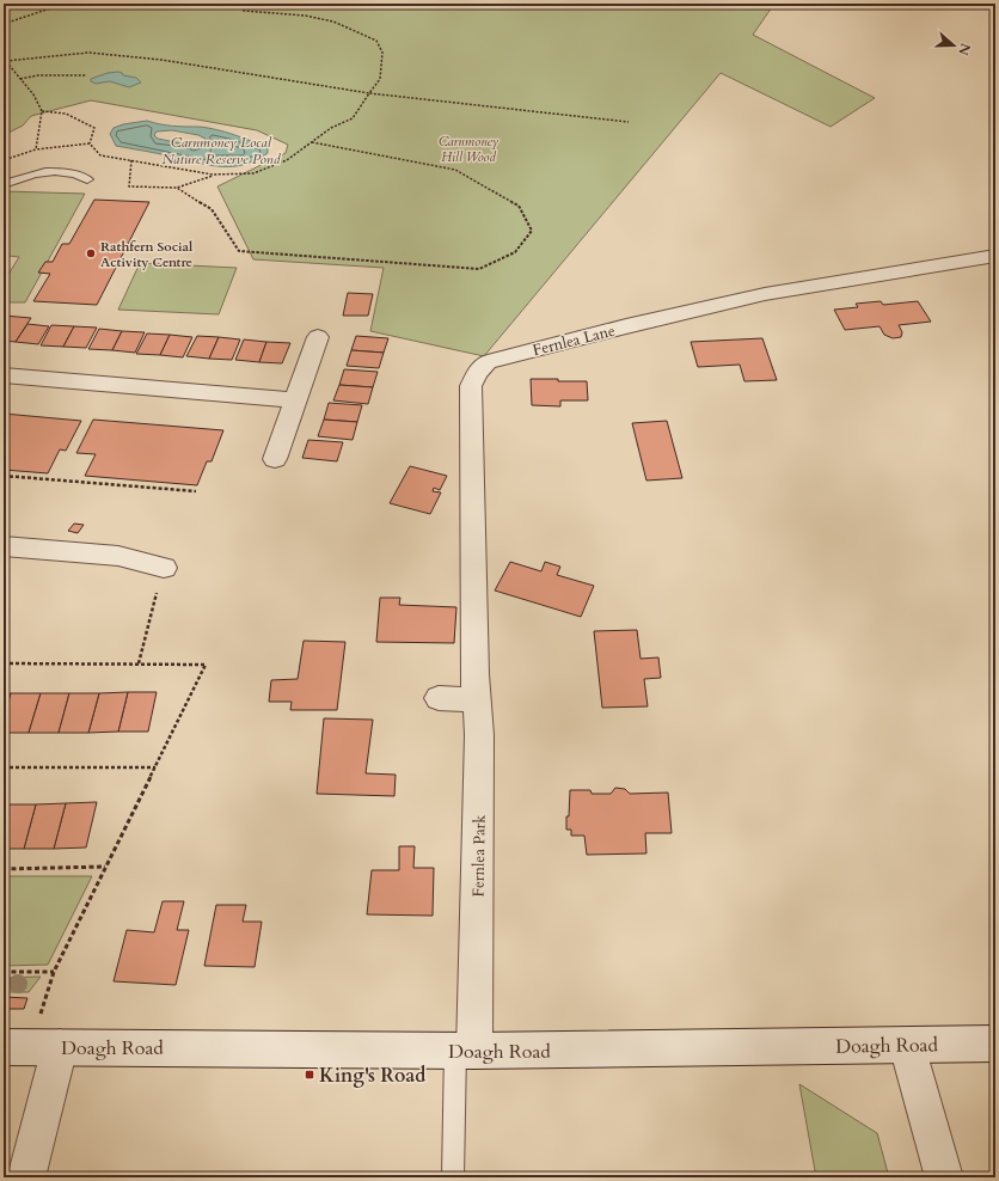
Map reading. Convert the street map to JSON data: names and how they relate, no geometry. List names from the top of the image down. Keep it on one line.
{"streets":{"street":["Fernlea Lane","Fernlea Park","Doagh Road"]},"crossings":[["Fernlea Lane","Fernlea Park"],["Fernlea Park","Doagh Road"]],"water":["Carnmoney Local Nature Reserve Pond"],"parks":["Carnmoney Hill Wood"],"places":{"other":["Rathfern Social Activity Centre"],"transit":["King's Road"]},"north":"right"}
